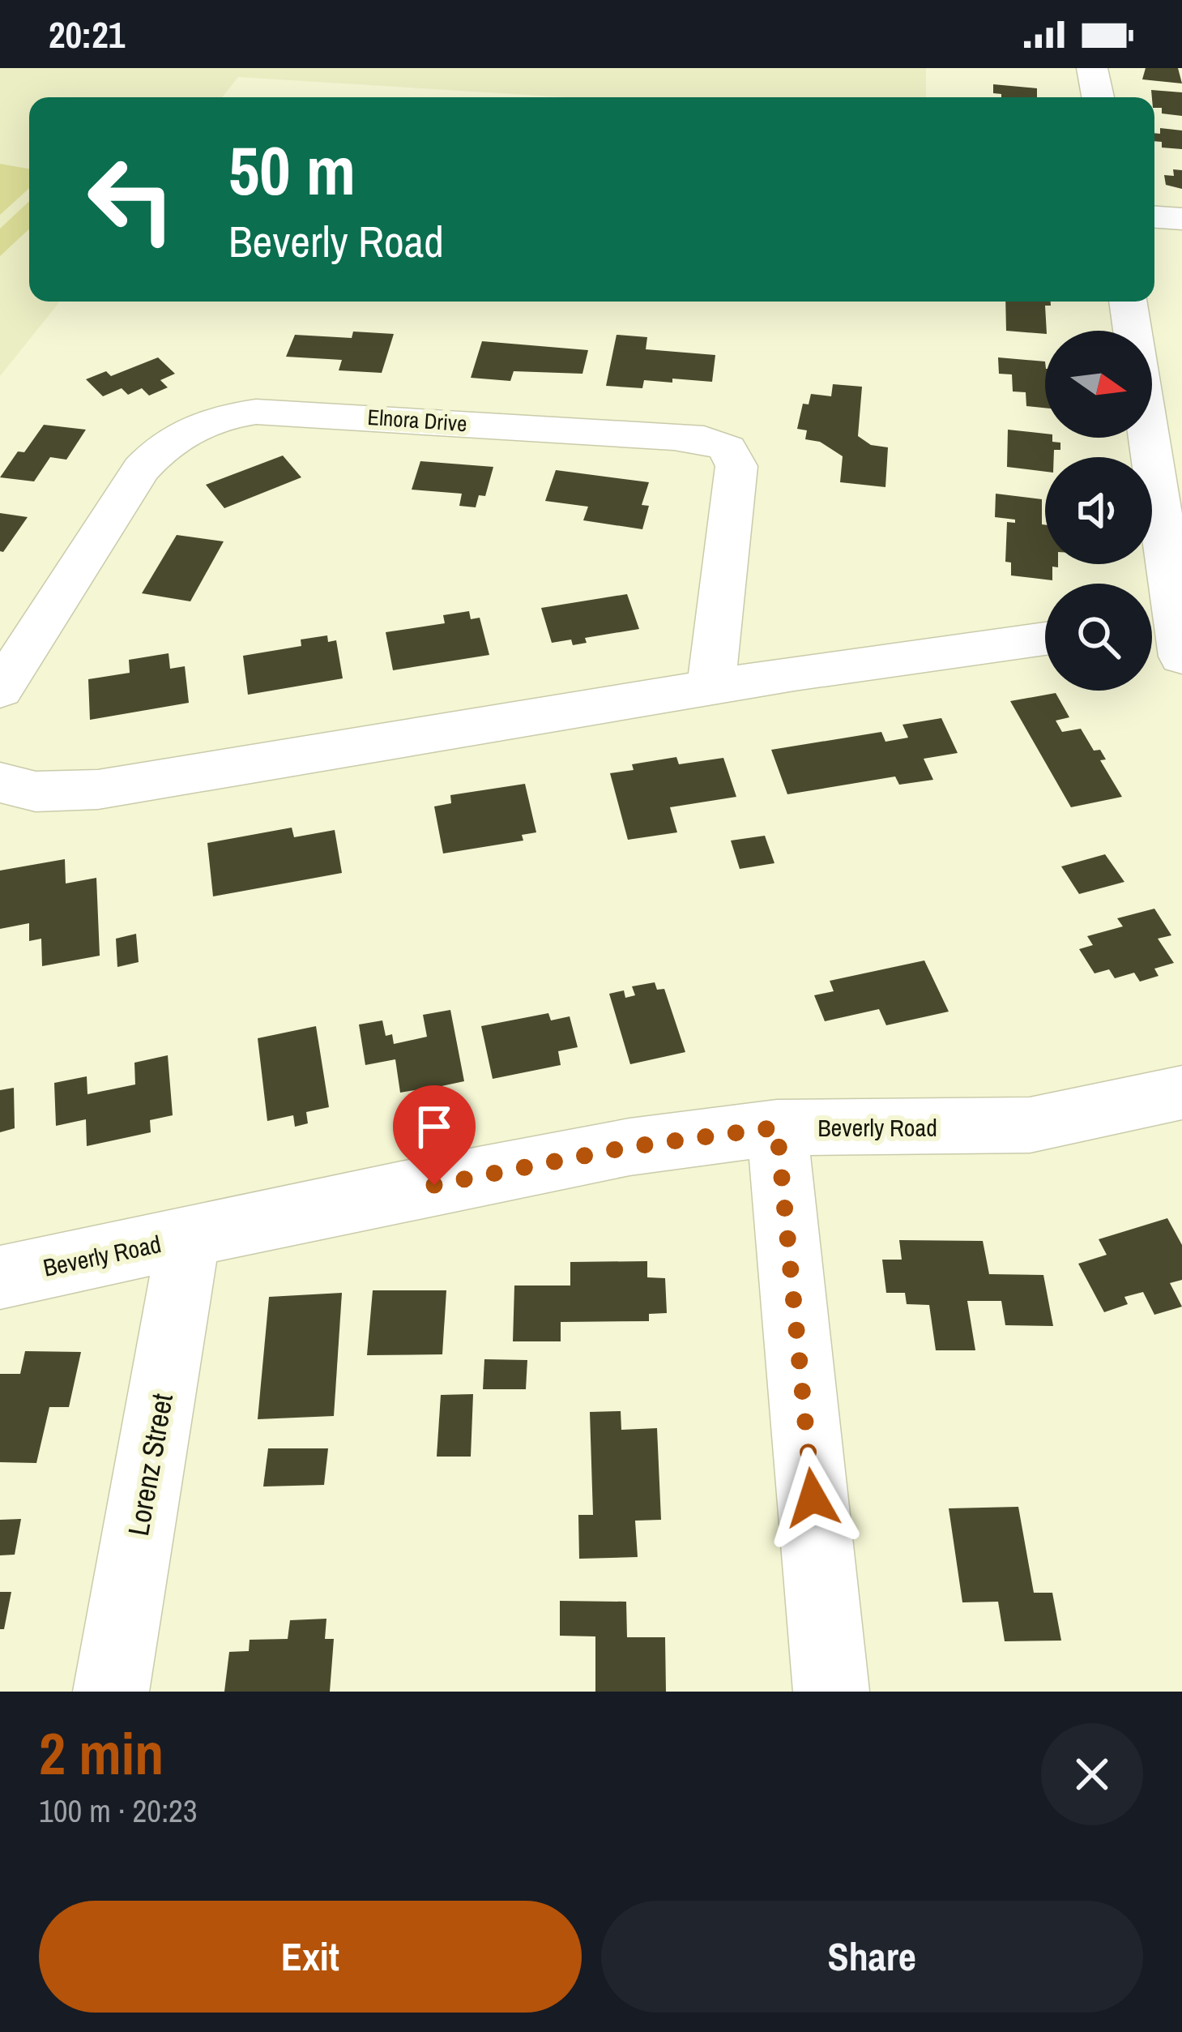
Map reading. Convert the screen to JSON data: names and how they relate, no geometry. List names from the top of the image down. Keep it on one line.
{"streets":{"street":["Elnora Drive","Beverly Road","Lorenz Street"]},"crossings":[["Beverly Road","Lorenz Street"]],"north":"right","page":{"status":"20:21","turn":["50 m","Beverly Road"],"heading":["2 min","100 m · 20:23"],"buttons":["Exit","Share"]}}
